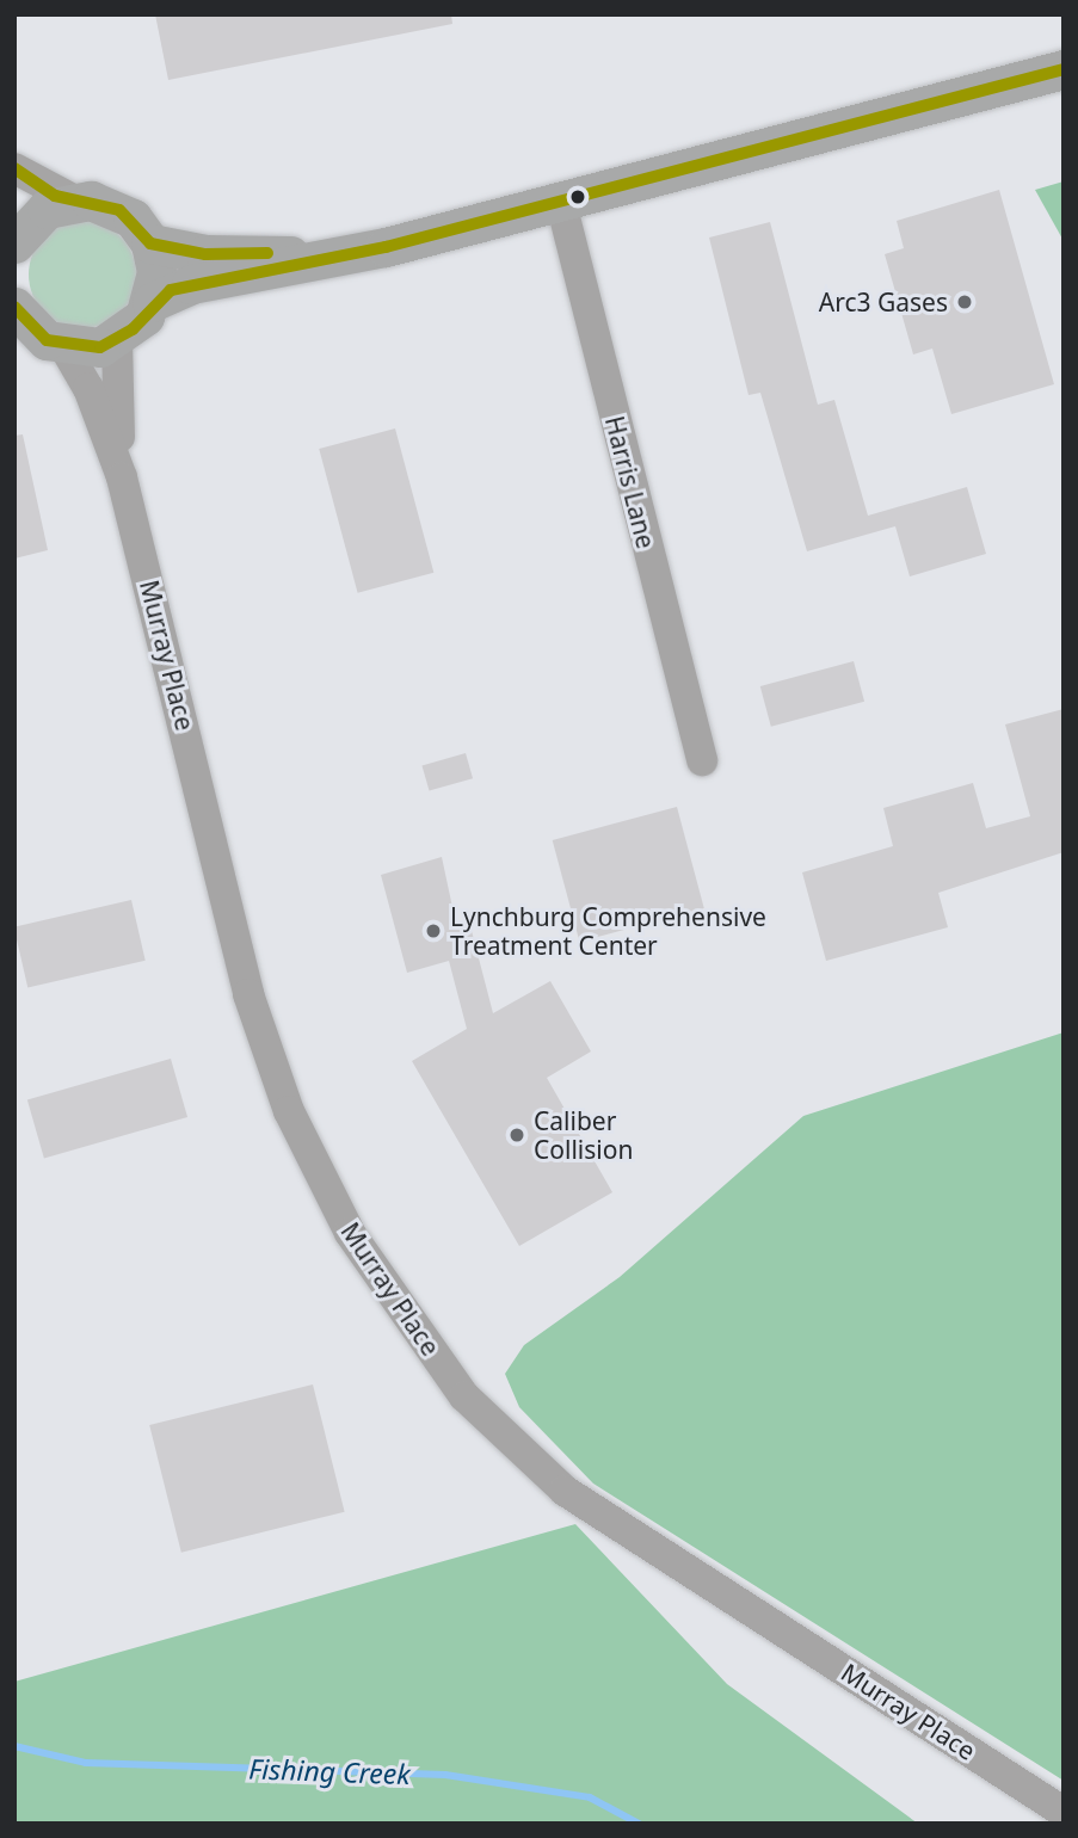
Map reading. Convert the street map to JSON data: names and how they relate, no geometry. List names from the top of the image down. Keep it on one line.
{"streets":{"street":["Harris Lane","Murray Place"]},"water":["Fishing Creek"],"places":["Arc3 Gases","Lynchburg Comprehensive Treatment Center","Caliber Collision"]}
